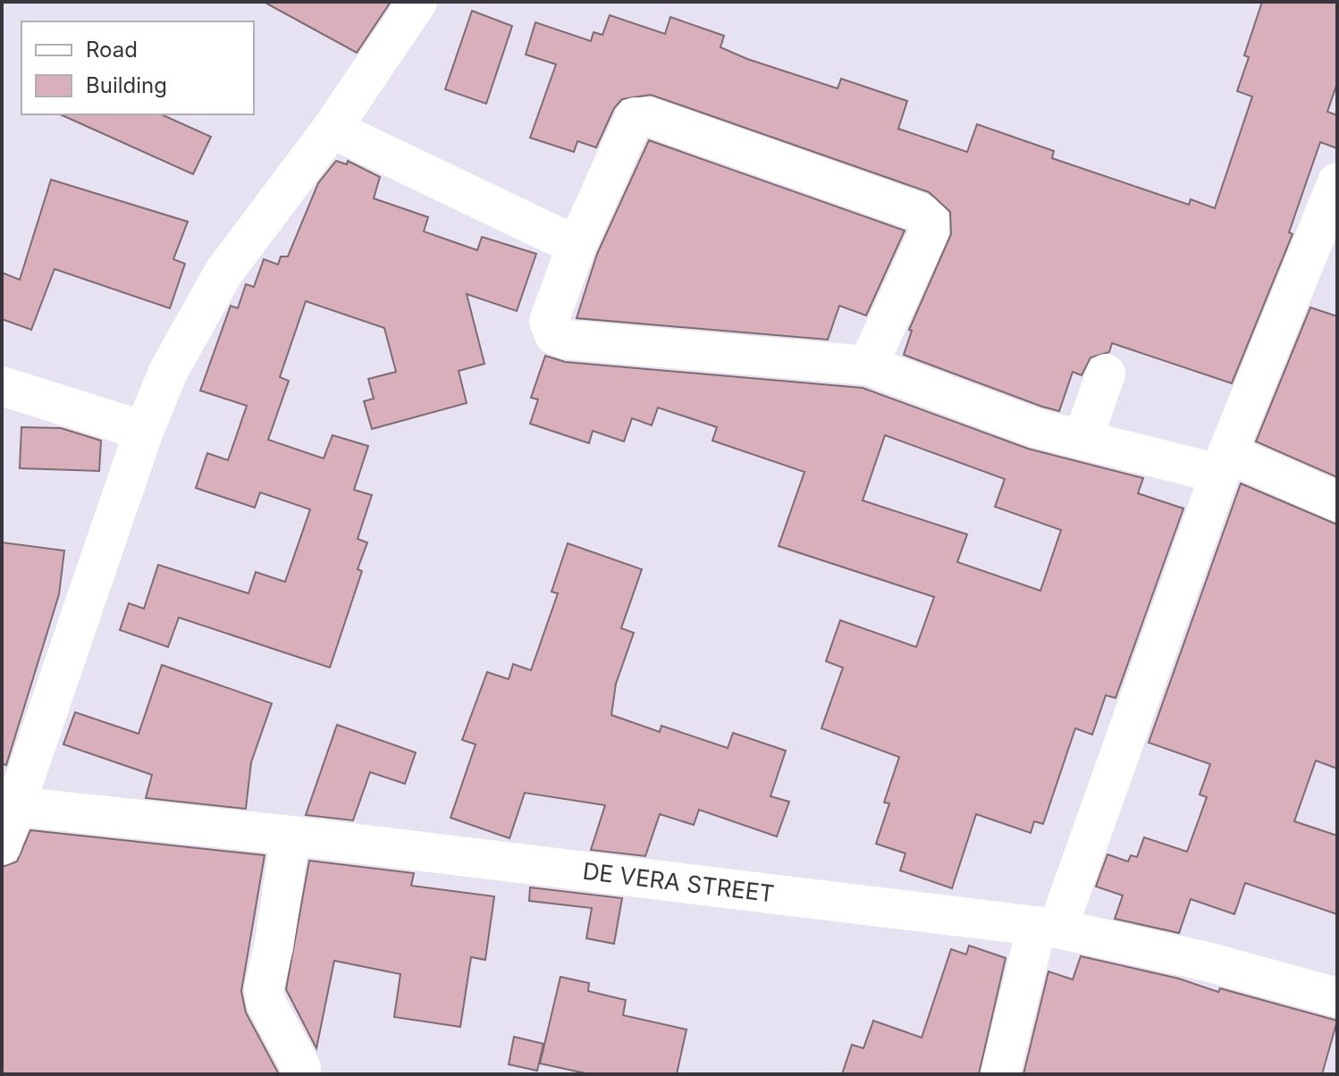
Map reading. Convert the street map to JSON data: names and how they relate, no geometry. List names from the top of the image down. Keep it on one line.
{"streets":{"street":["DE VERA STREET"]},"legend":["Road","Building"]}
